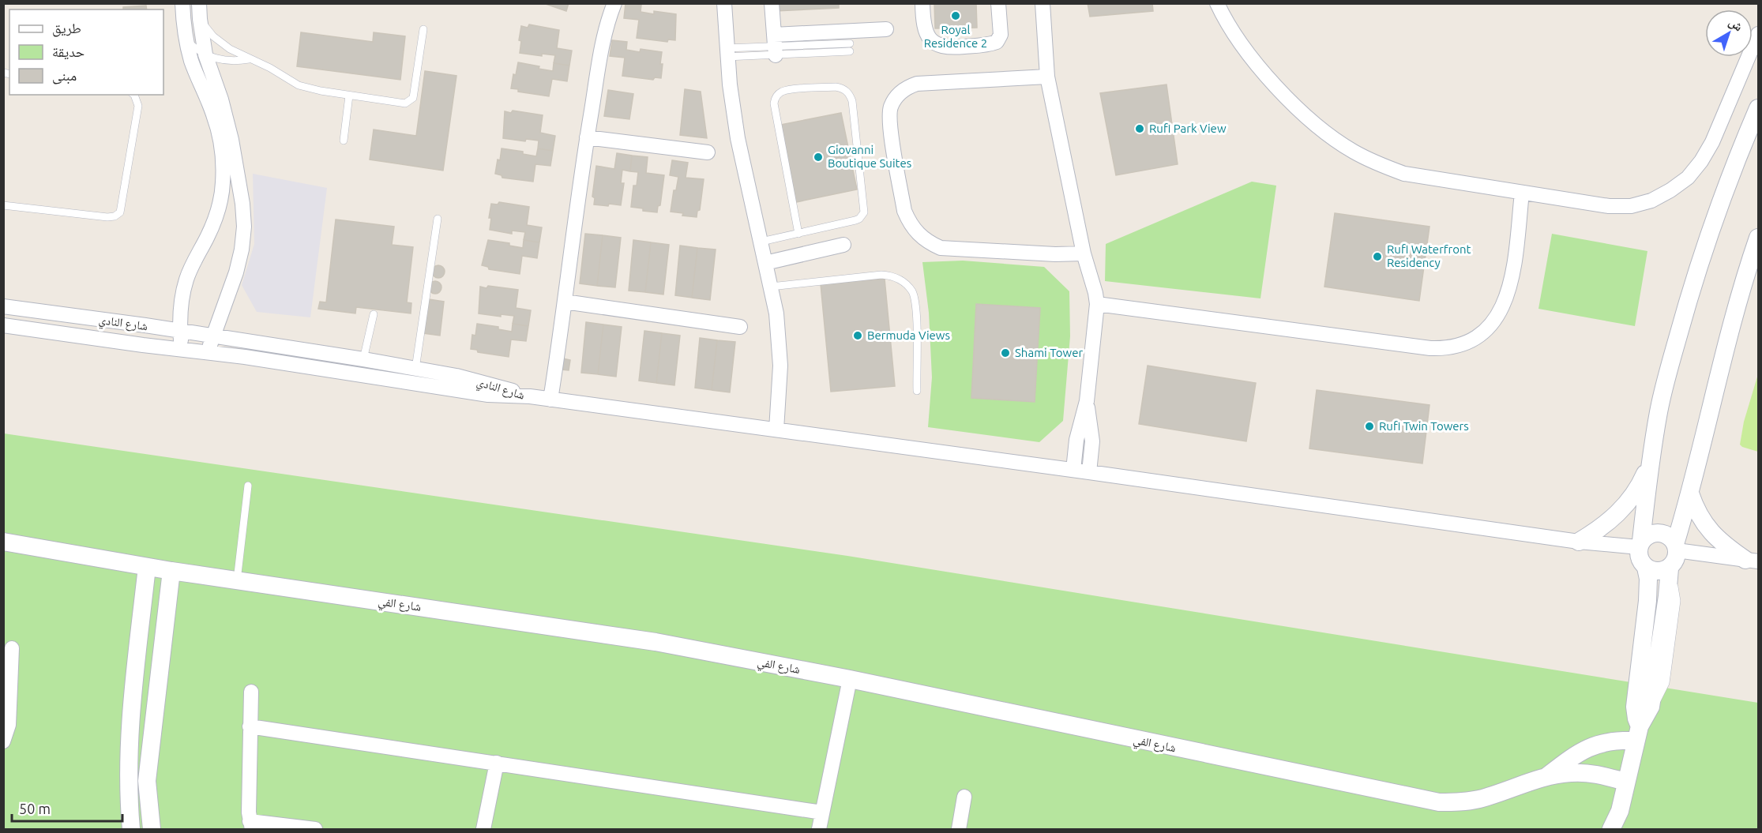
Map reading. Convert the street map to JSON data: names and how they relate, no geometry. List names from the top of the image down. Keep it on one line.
{"streets":{"street":["شارع النادي","شارع الفي"]},"places":["Royal Residence 2","Rufi Park View","Giovanni Boutique Suites","Rufi Waterfront Residency","Bermuda Views","Shami Tower","Rufi Twin Towers"],"legend":["طريق","حديقة","مبنى"],"scale_bar":"50 m","north":"top right"}
